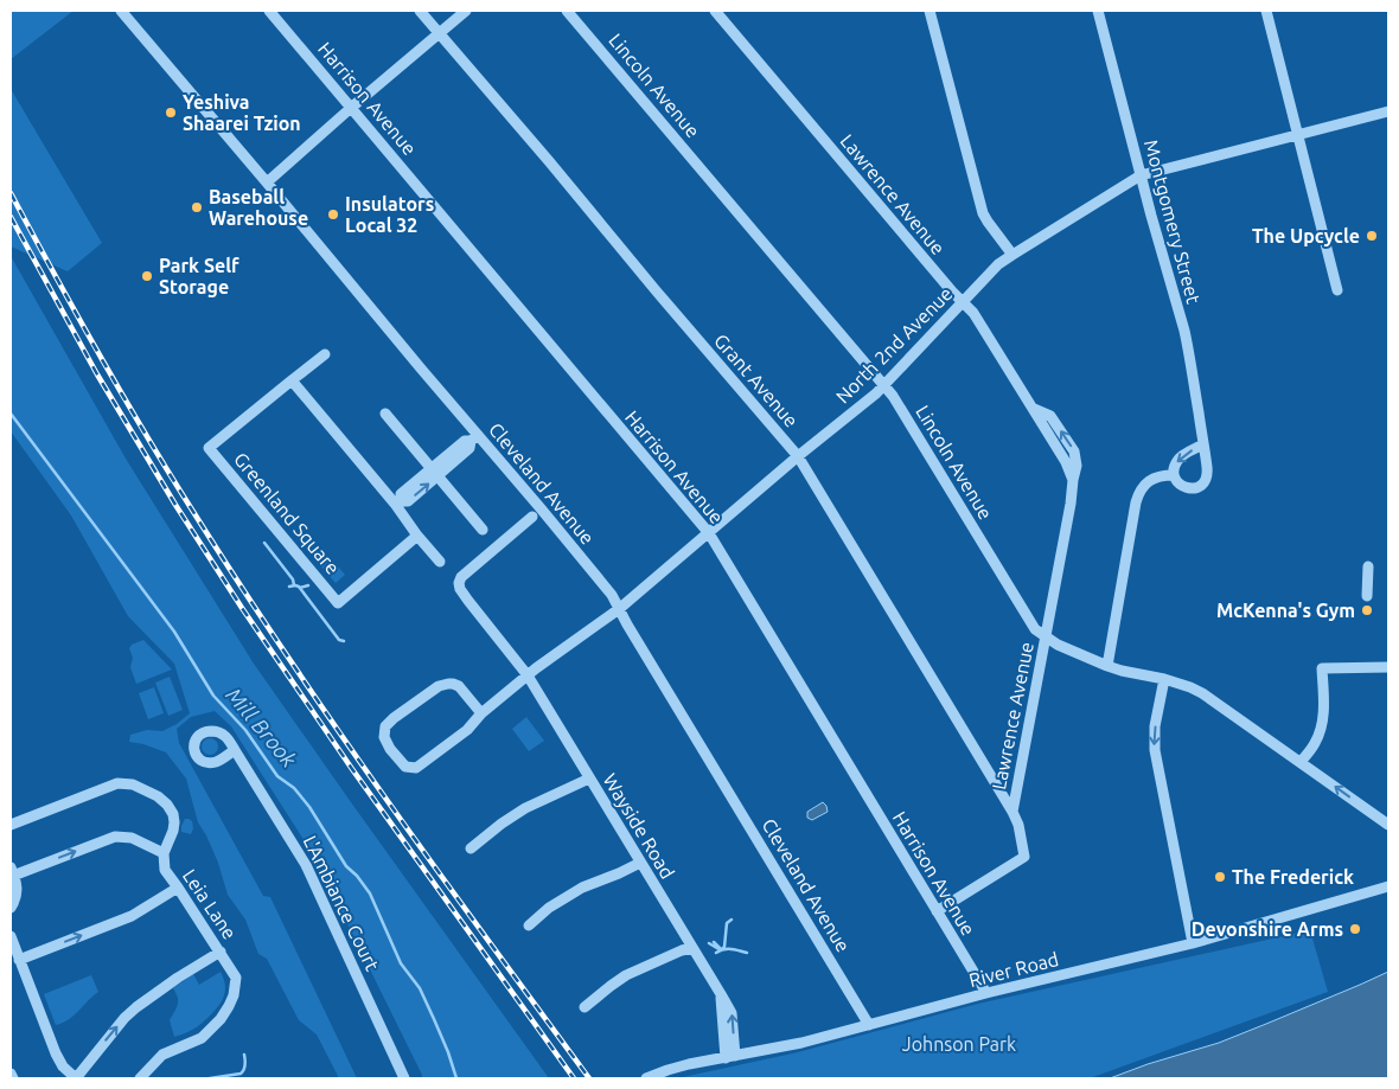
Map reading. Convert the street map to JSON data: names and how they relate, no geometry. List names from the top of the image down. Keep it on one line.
{"streets":{"street":["Lincoln Avenue","Harrison Avenue","Lawrence Avenue","Montgomery Street","North 2nd Avenue","Grant Avenue","Cleveland Avenue","Greenland Square","Wayside Road","L'Ambiance Court","Leia Lane","River Road"]},"crossings":[["Lincoln Avenue","Lawrence Avenue"],["Lincoln Avenue","North 2nd Avenue"],["Harrison Avenue","Lawrence Avenue"],["Harrison Avenue","North 2nd Avenue"],["Harrison Avenue","River Road"],["Lawrence Avenue","North 2nd Avenue"],["Lawrence Avenue","Grant Avenue"],["Montgomery Street","North 2nd Avenue"],["North 2nd Avenue","Grant Avenue"],["North 2nd Avenue","Cleveland Avenue"],["North 2nd Avenue","Wayside Road"],["Cleveland Avenue","River Road"],["Wayside Road","River Road"]],"water":["Mill Brook"],"parks":["Johnson Park"],"places":["Yeshiva Shaarei Tzion","Baseball Warehouse","Insulators Local 32","The Upcycle","Park Self Storage","McKenna's Gym","The Frederick","Devonshire Arms"]}
